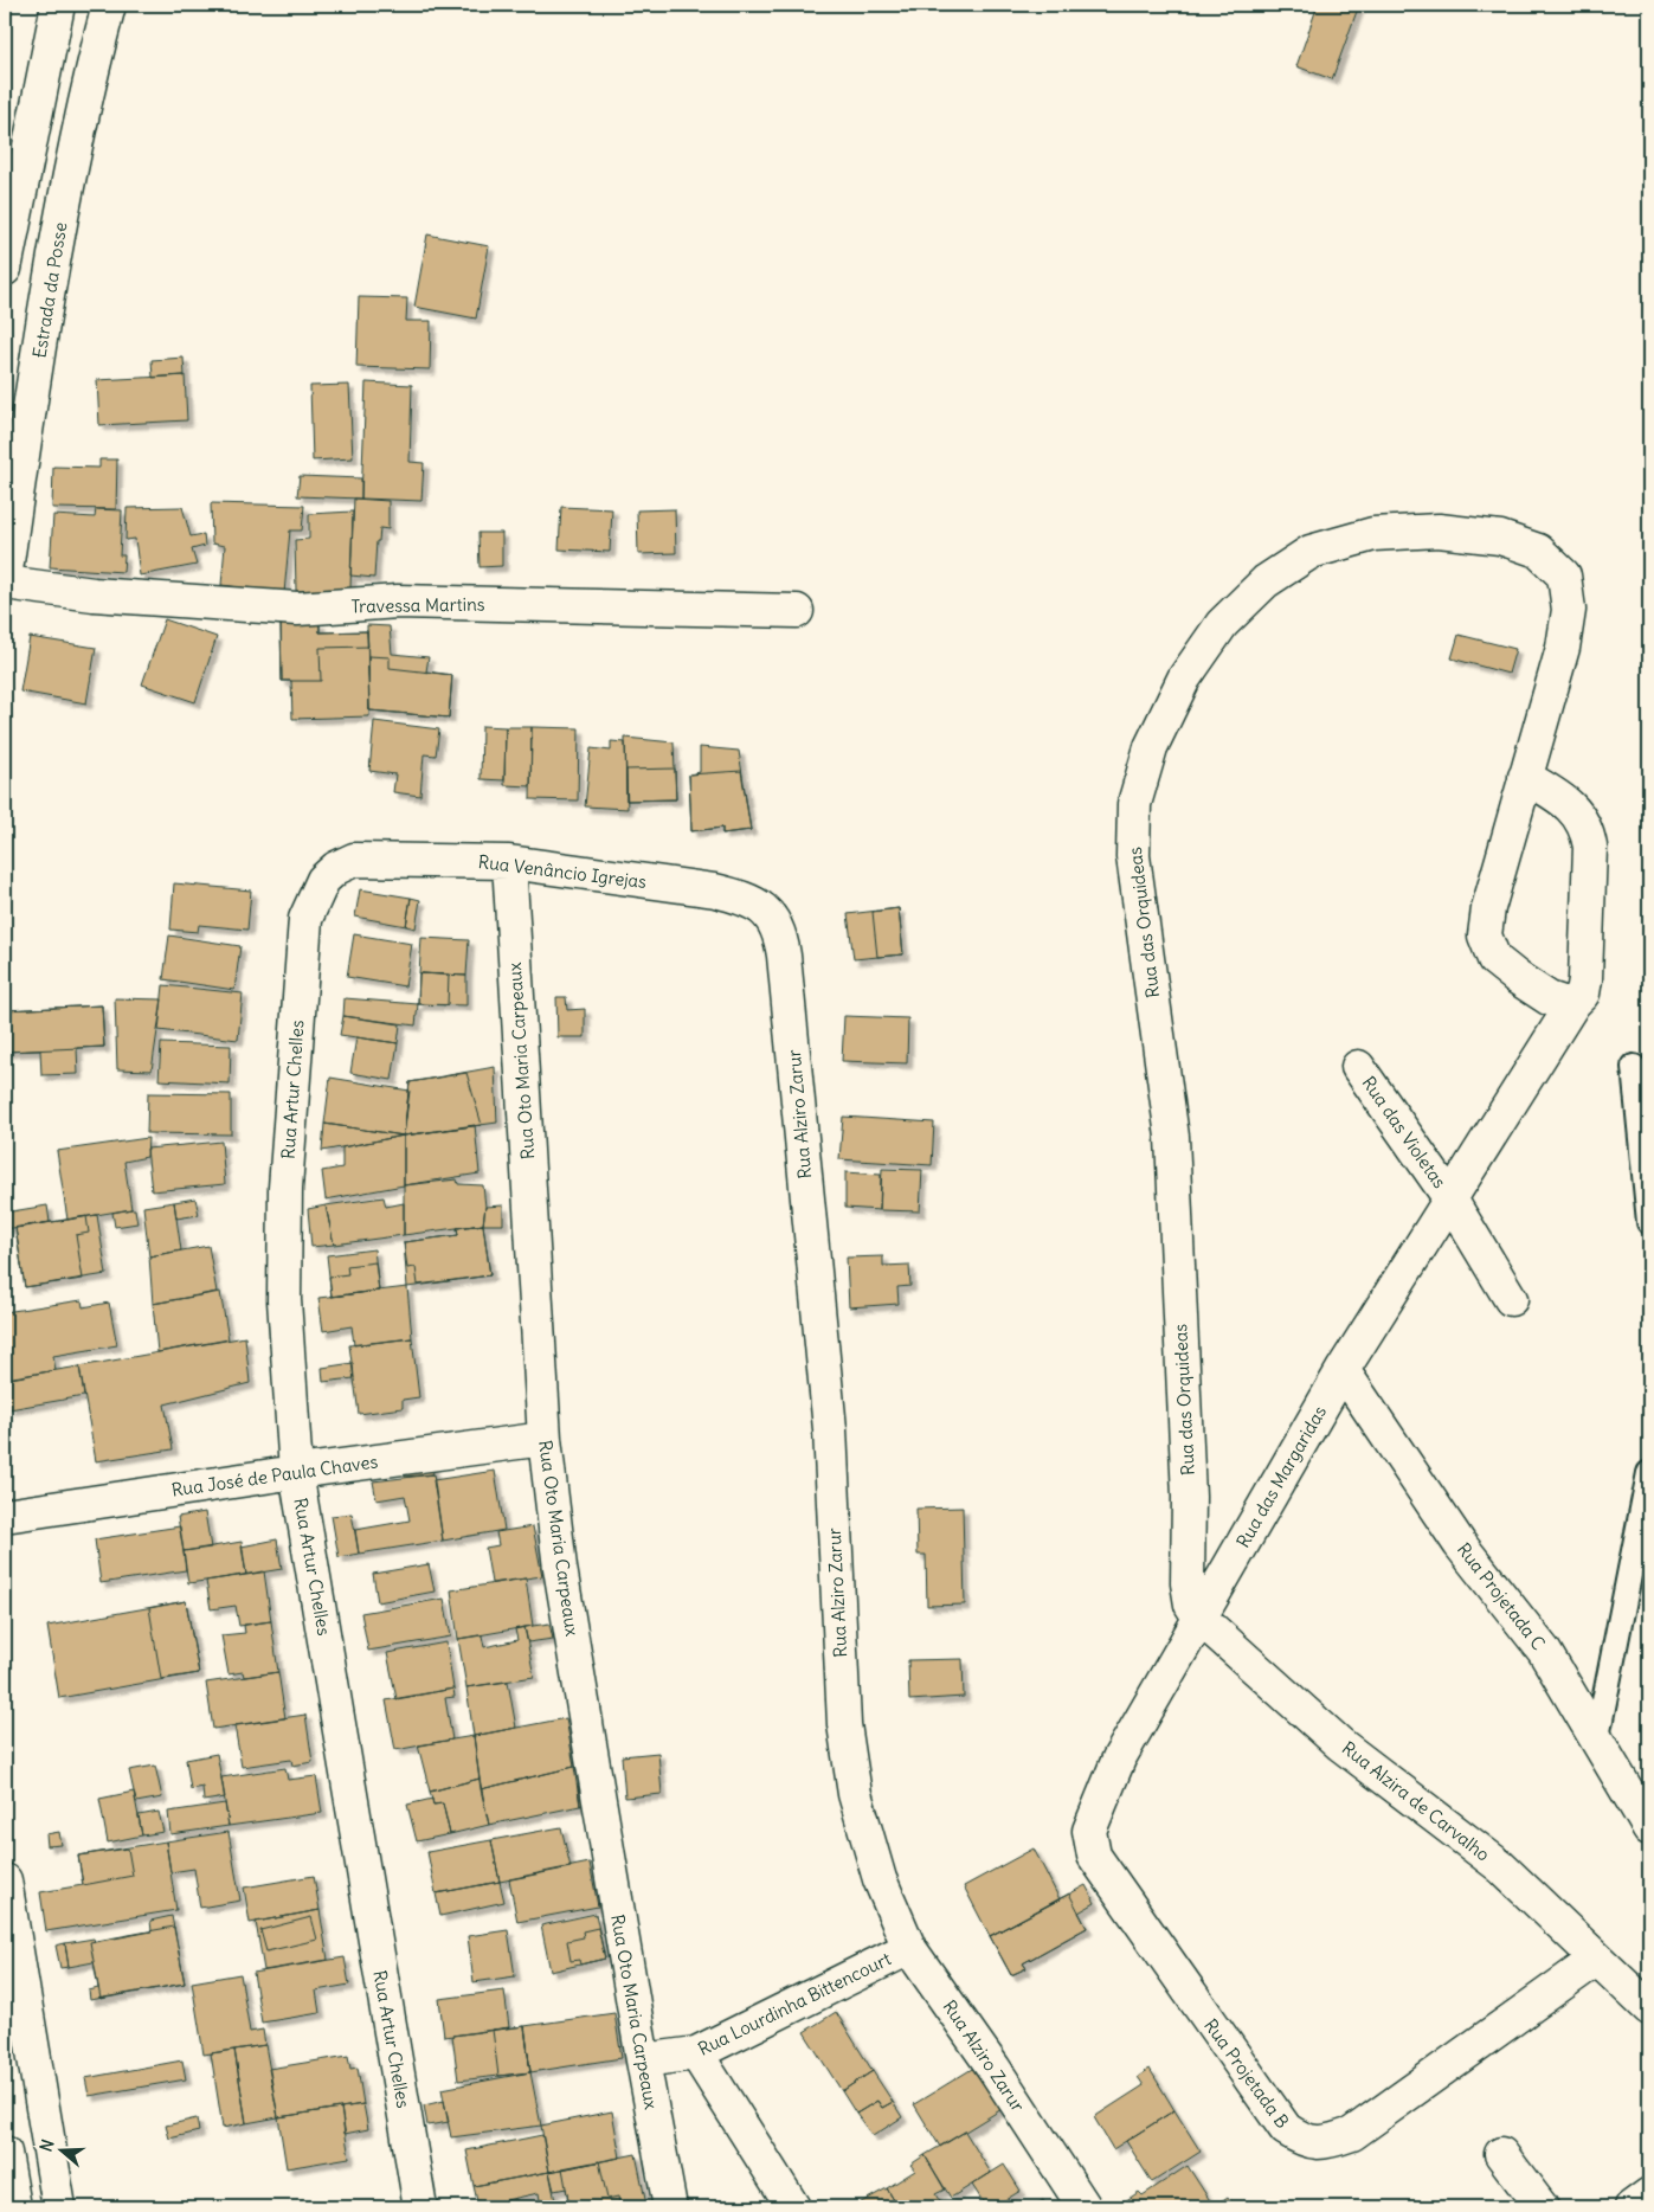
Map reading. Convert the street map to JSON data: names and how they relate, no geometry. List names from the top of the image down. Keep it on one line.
{"streets":{"street":["Estrada da Posse","Travessa Martins","Rua Venâncio Igrejas","Rua das Orquideas","Rua Oto Maria Carpeaux","Rua Artur Chelles","Rua Alziro Zarur","Rua das Violetas","Rua José de Paula Chaves","Rua das Margaridas","Rua Projetada C","Rua Alzira de Carvalho","Rua Lourdinha Bittencourt","Rua Projetada B"]},"crossings":[["Estrada da Posse","Travessa Martins"],["Rua Venâncio Igrejas","Rua Oto Maria Carpeaux"],["Rua Venâncio Igrejas","Rua Artur Chelles"],["Rua Venâncio Igrejas","Rua Alziro Zarur"],["Rua das Orquideas","Rua das Margaridas"],["Rua das Orquideas","Rua Alzira de Carvalho"],["Rua Oto Maria Carpeaux","Rua José de Paula Chaves"],["Rua Oto Maria Carpeaux","Rua Lourdinha Bittencourt"],["Rua Artur Chelles","Rua José de Paula Chaves"],["Rua Alziro Zarur","Rua Lourdinha Bittencourt"],["Rua das Violetas","Rua das Margaridas"],["Rua das Margaridas","Rua Projetada C"],["Rua das Margaridas","Rua Alzira de Carvalho"],["Rua das Margaridas","Rua Projetada B"],["Rua Alzira de Carvalho","Rua Projetada B"]],"north":"left"}
